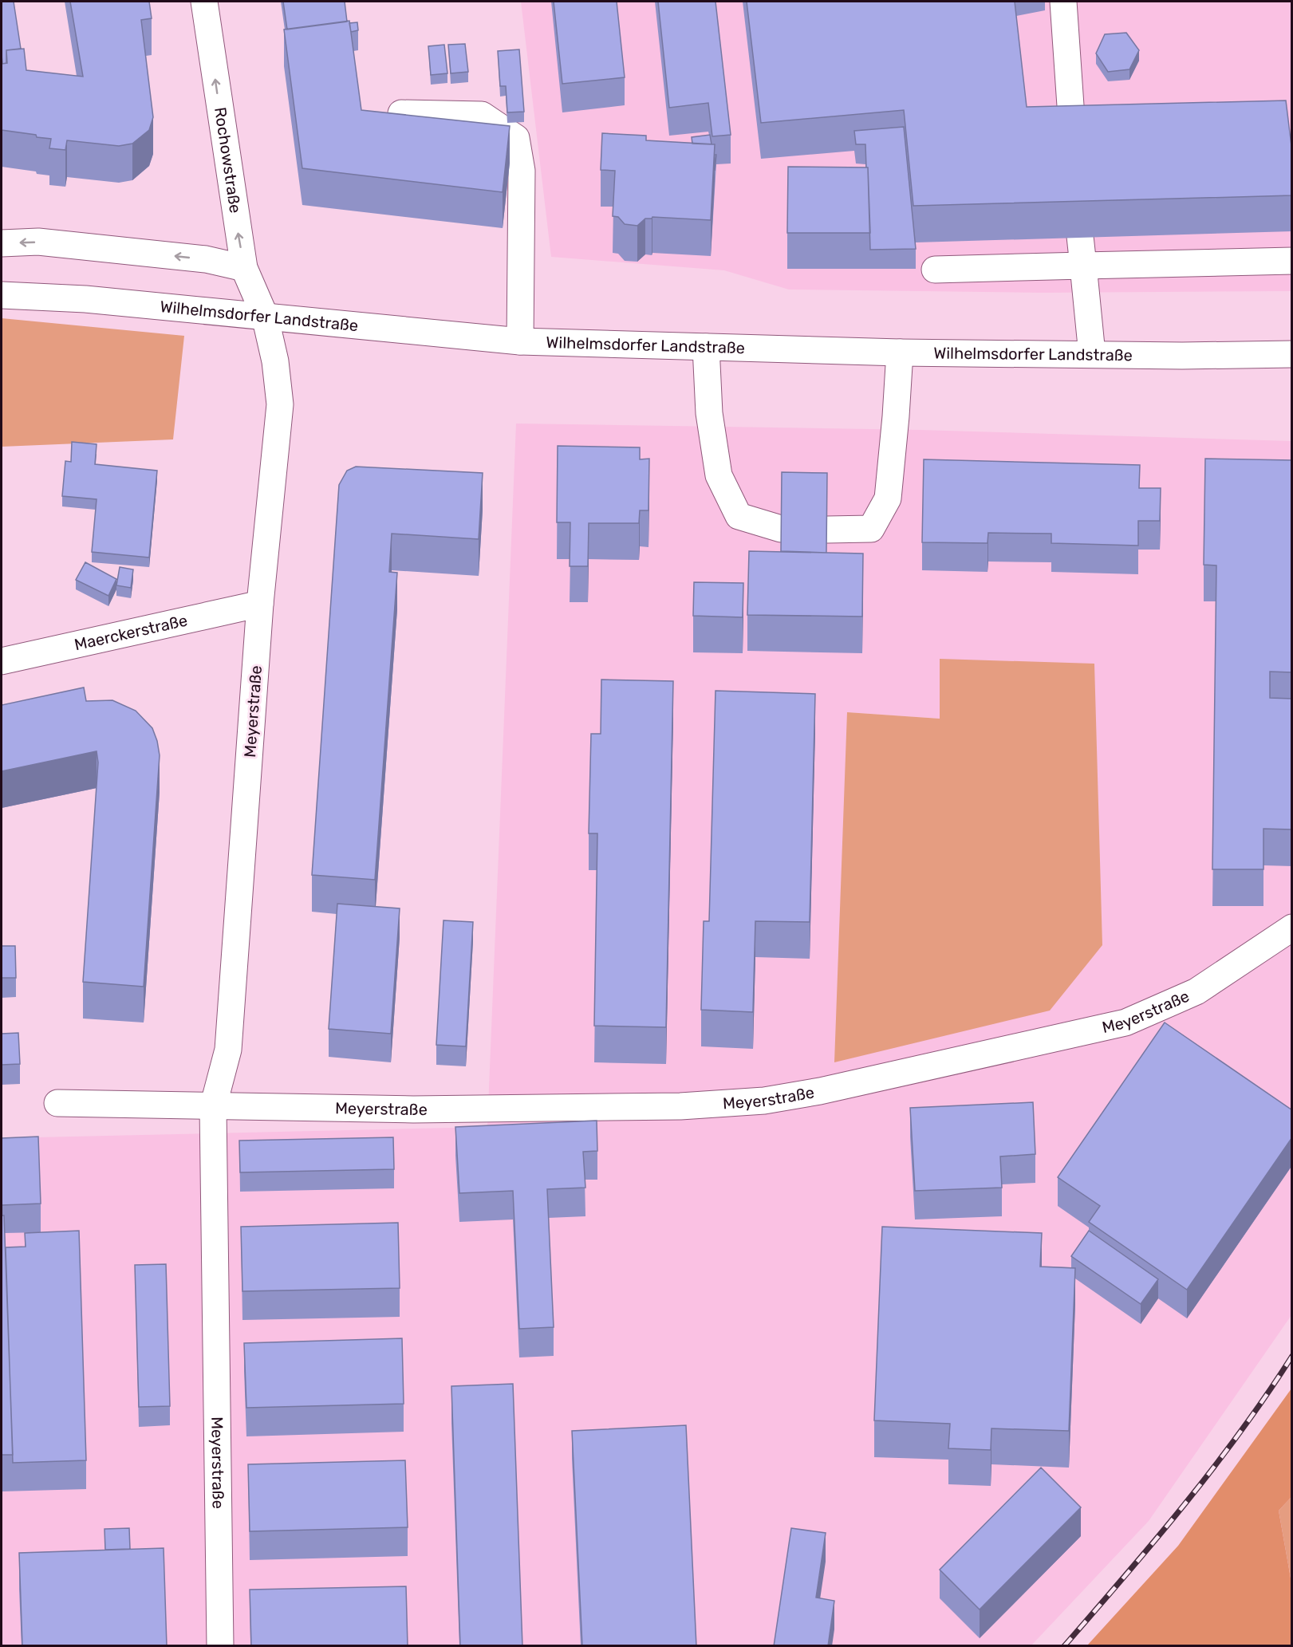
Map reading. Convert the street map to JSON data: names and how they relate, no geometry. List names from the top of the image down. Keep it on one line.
{"streets":{"street":["Rochowstraße","Wilhelmsdorfer Landstraße","Maerckerstraße","Meyerstraße"]},"crossings":[["Rochowstraße","Wilhelmsdorfer Landstraße"],["Rochowstraße","Meyerstraße"],["Wilhelmsdorfer Landstraße","Meyerstraße"],["Maerckerstraße","Meyerstraße"]],"one_way":["Rochowstraße"]}
